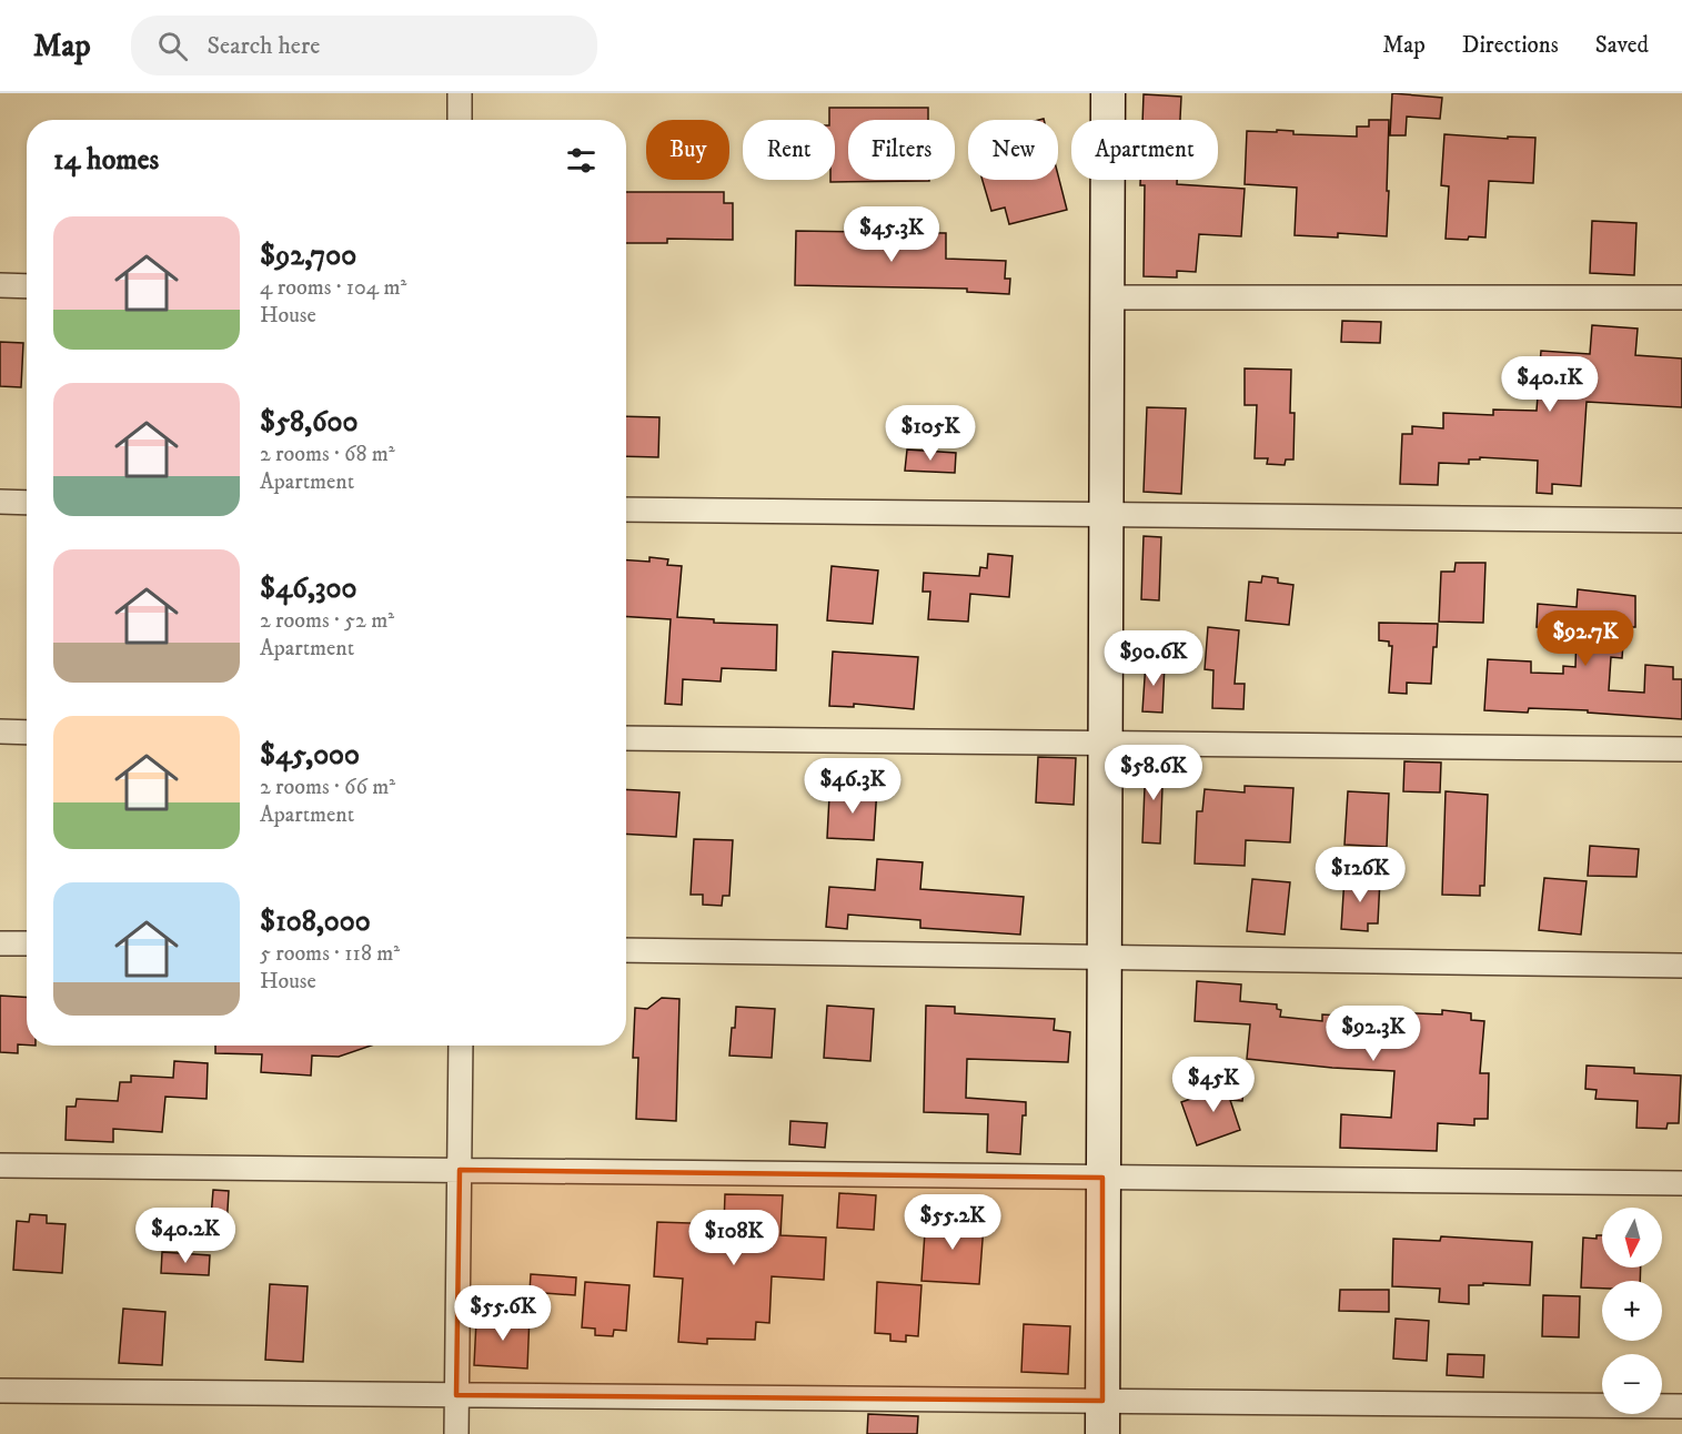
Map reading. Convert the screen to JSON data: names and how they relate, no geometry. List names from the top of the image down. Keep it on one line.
{"north":"bottom","page":{"header":"Map","search":"Search here","nav":["Map","Directions","Saved"],"chip":["Buy","Rent","Filters","New","Apartment"],"heading":"14 homes","list":[{"name":"$92,700","note":"4 rooms · 104 m² · House"},{"name":"$58,600","note":"2 rooms · 68 m² · Apartment"},{"name":"$46,300","note":"2 rooms · 52 m² · Apartment"},{"name":"$45,000","note":"2 rooms · 66 m² · Apartment"},{"name":"$108,000","note":"5 rooms · 118 m² · House"}],"price":["$45.3K","$40.1K","$105K","$92.7K","$90.6K","$58.6K","$46.3K","$126K","$92.3K","$45K","$55.2K","$40.2K","$108K","$55.6K"],"map_buttons":["+","−"]}}
